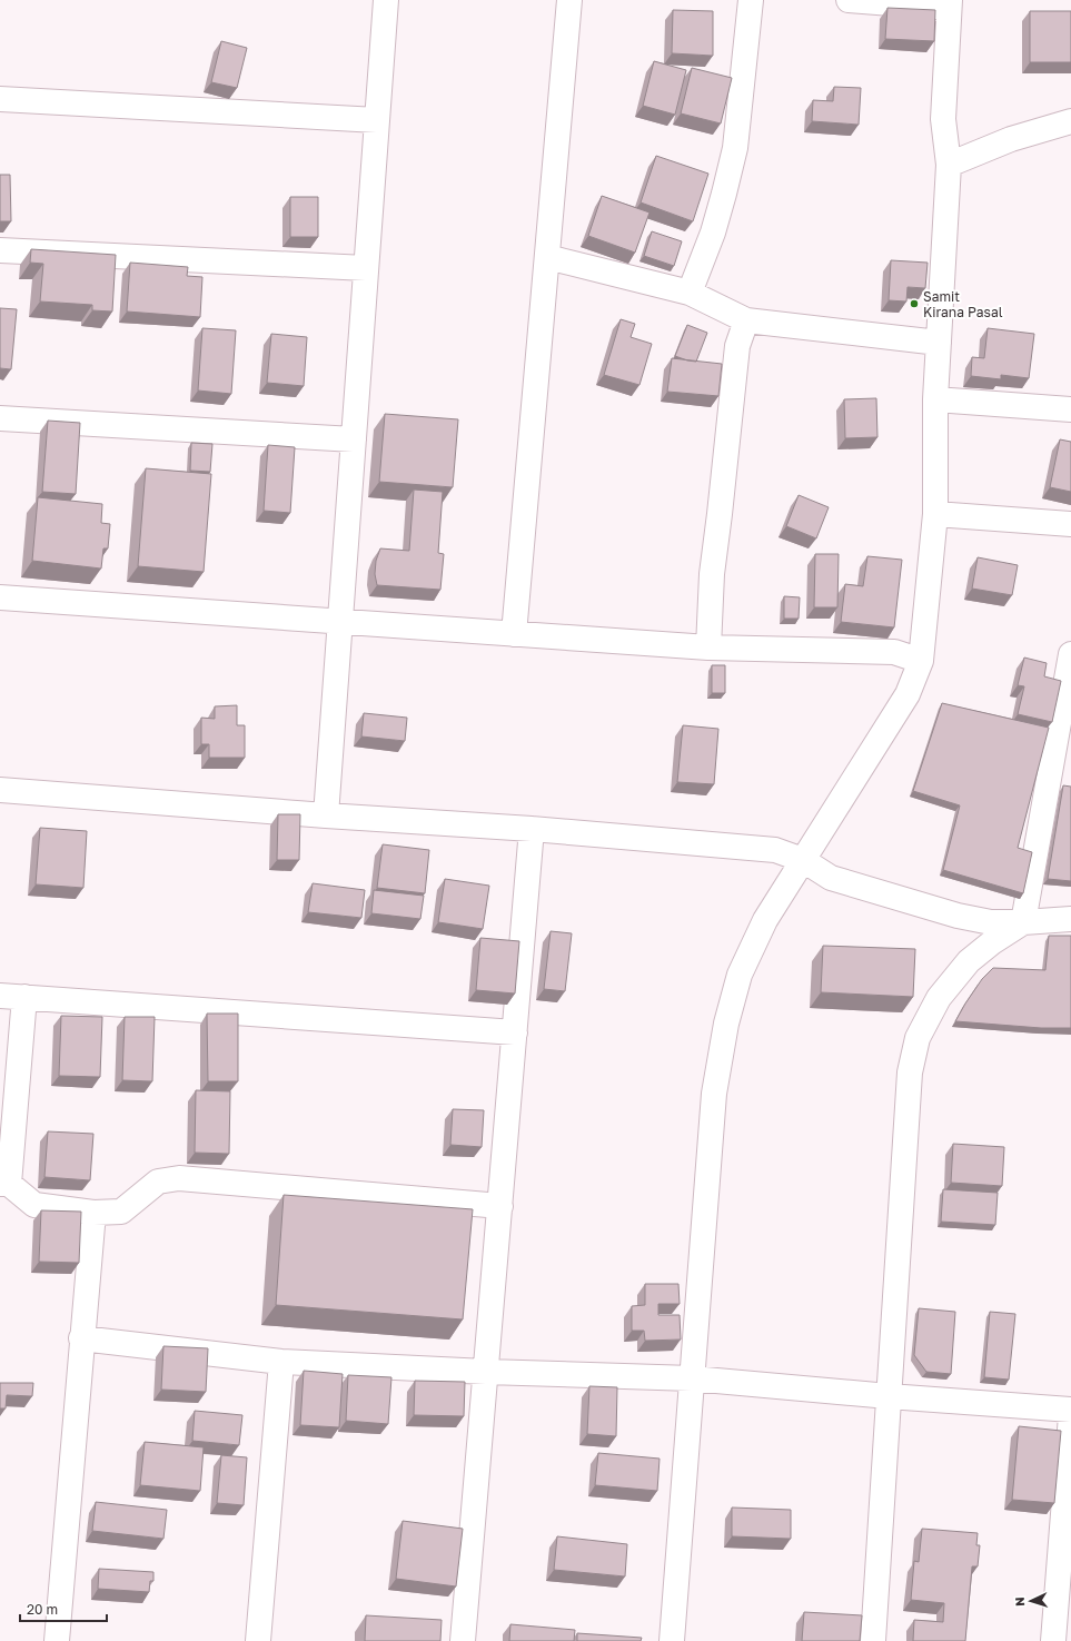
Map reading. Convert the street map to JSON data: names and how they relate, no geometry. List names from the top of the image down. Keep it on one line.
{"places":["Samit Kirana Pasal"],"scale_bar":"20 m","north":"left"}
